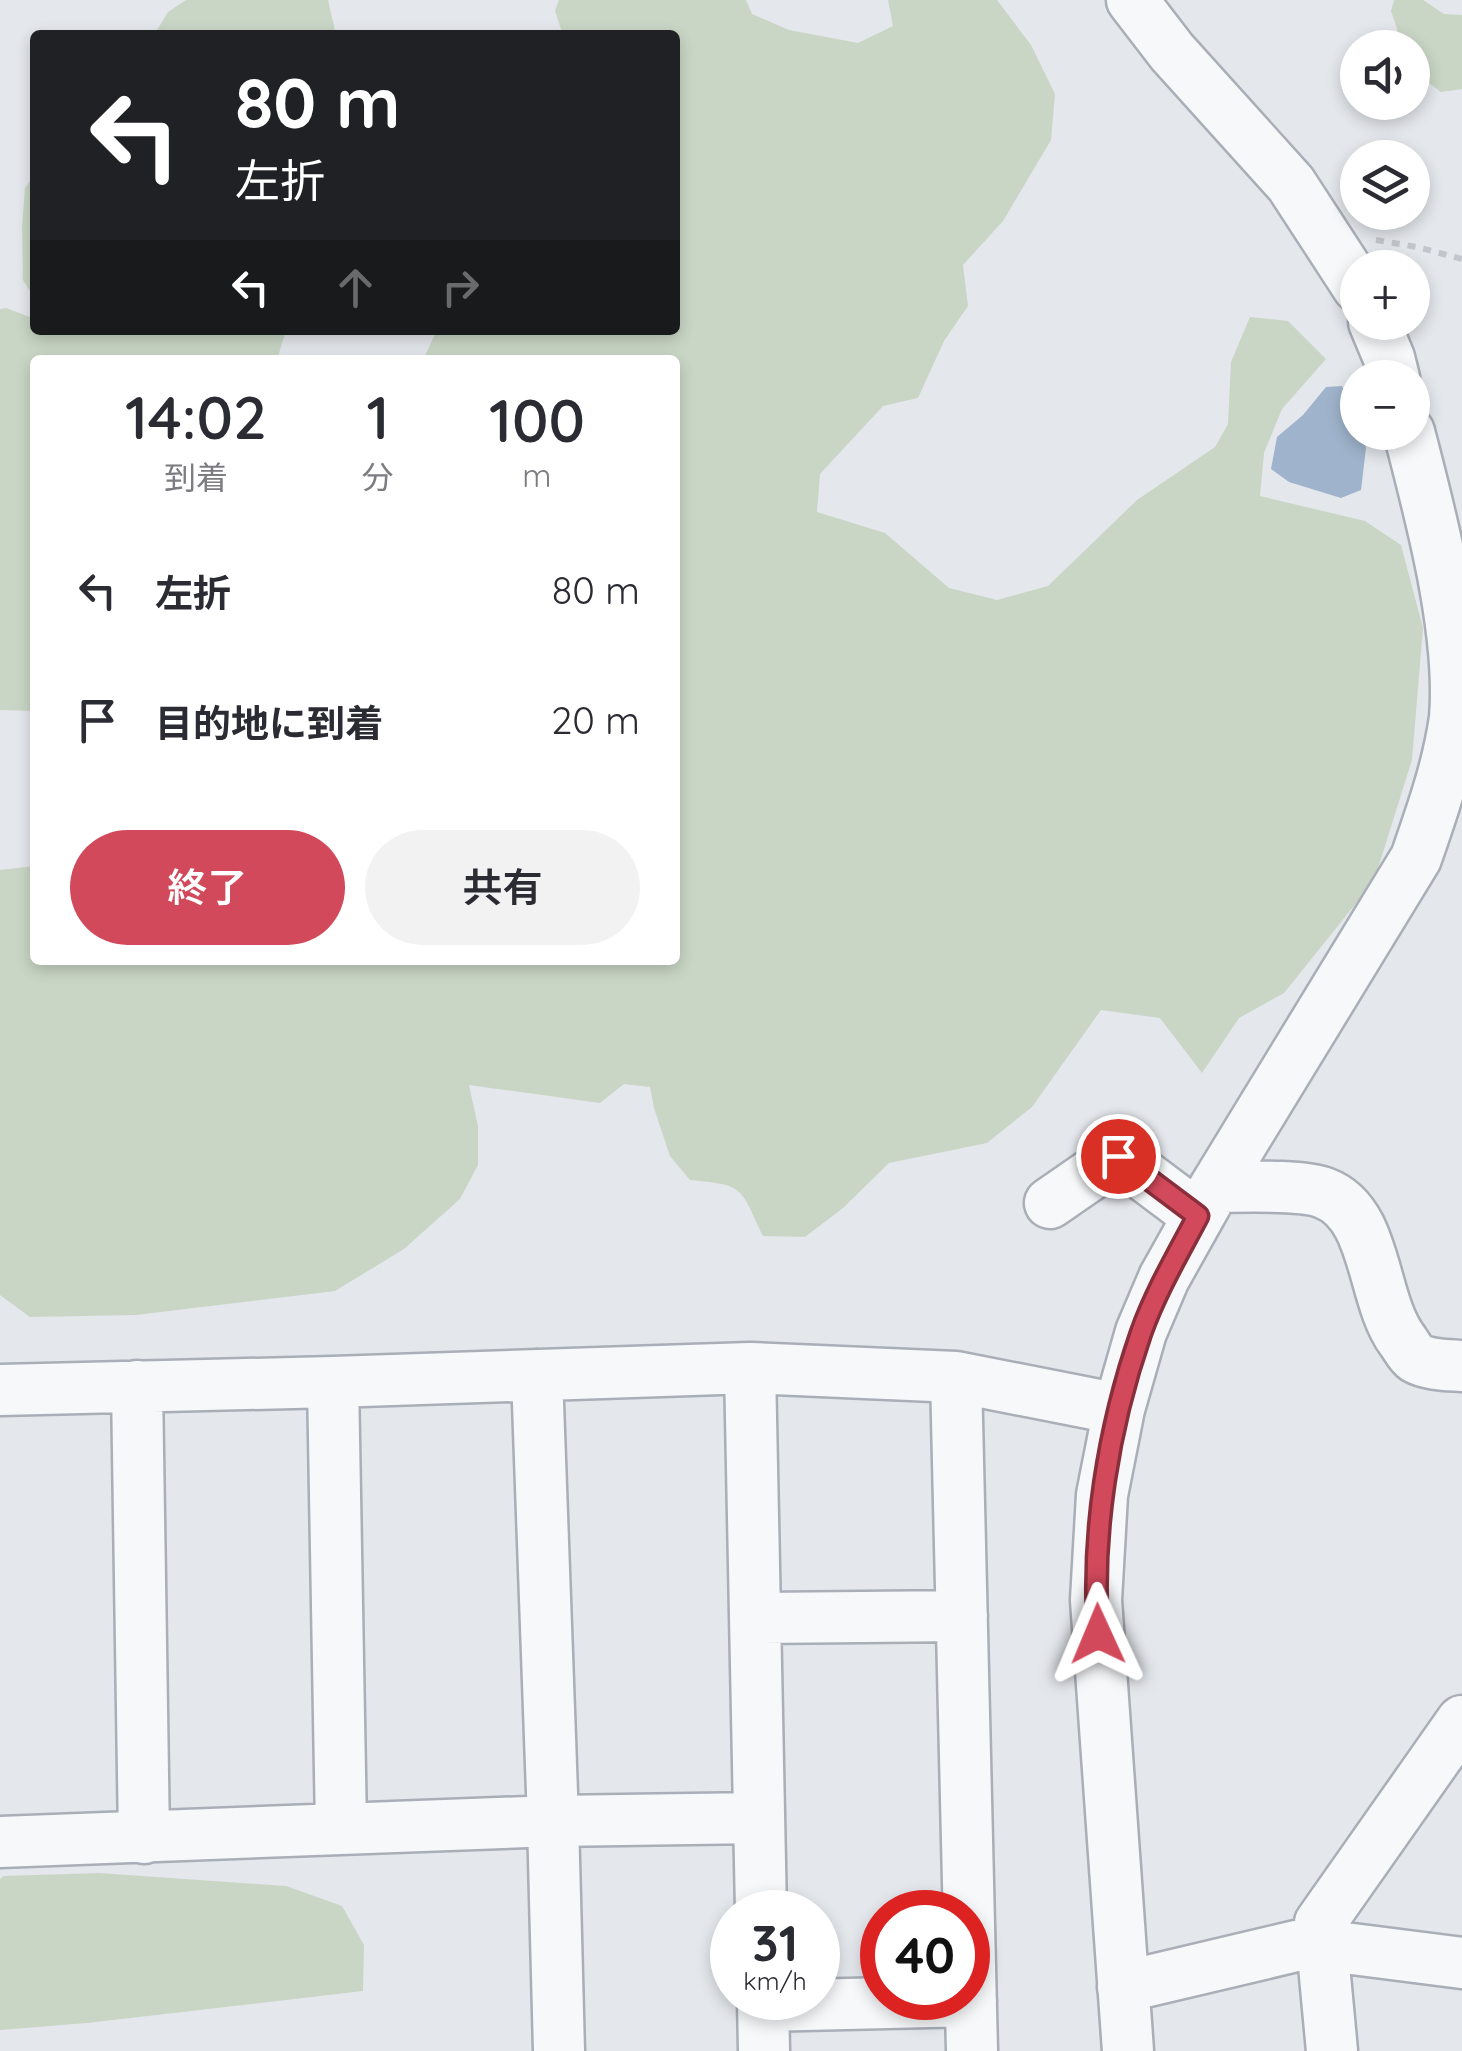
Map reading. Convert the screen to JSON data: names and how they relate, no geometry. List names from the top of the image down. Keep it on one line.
{"page":{"map_buttons":["+","−"],"turn":["80 m","左折"],"eta":["14:02","到着","1","分","100","m"],"list":[{"name":"左折","value":"80 m"},{"name":"目的地に到着","value":"20 m"}],"buttons":["終了","共有"],"speed":"31 km/h","limit":"40"}}
